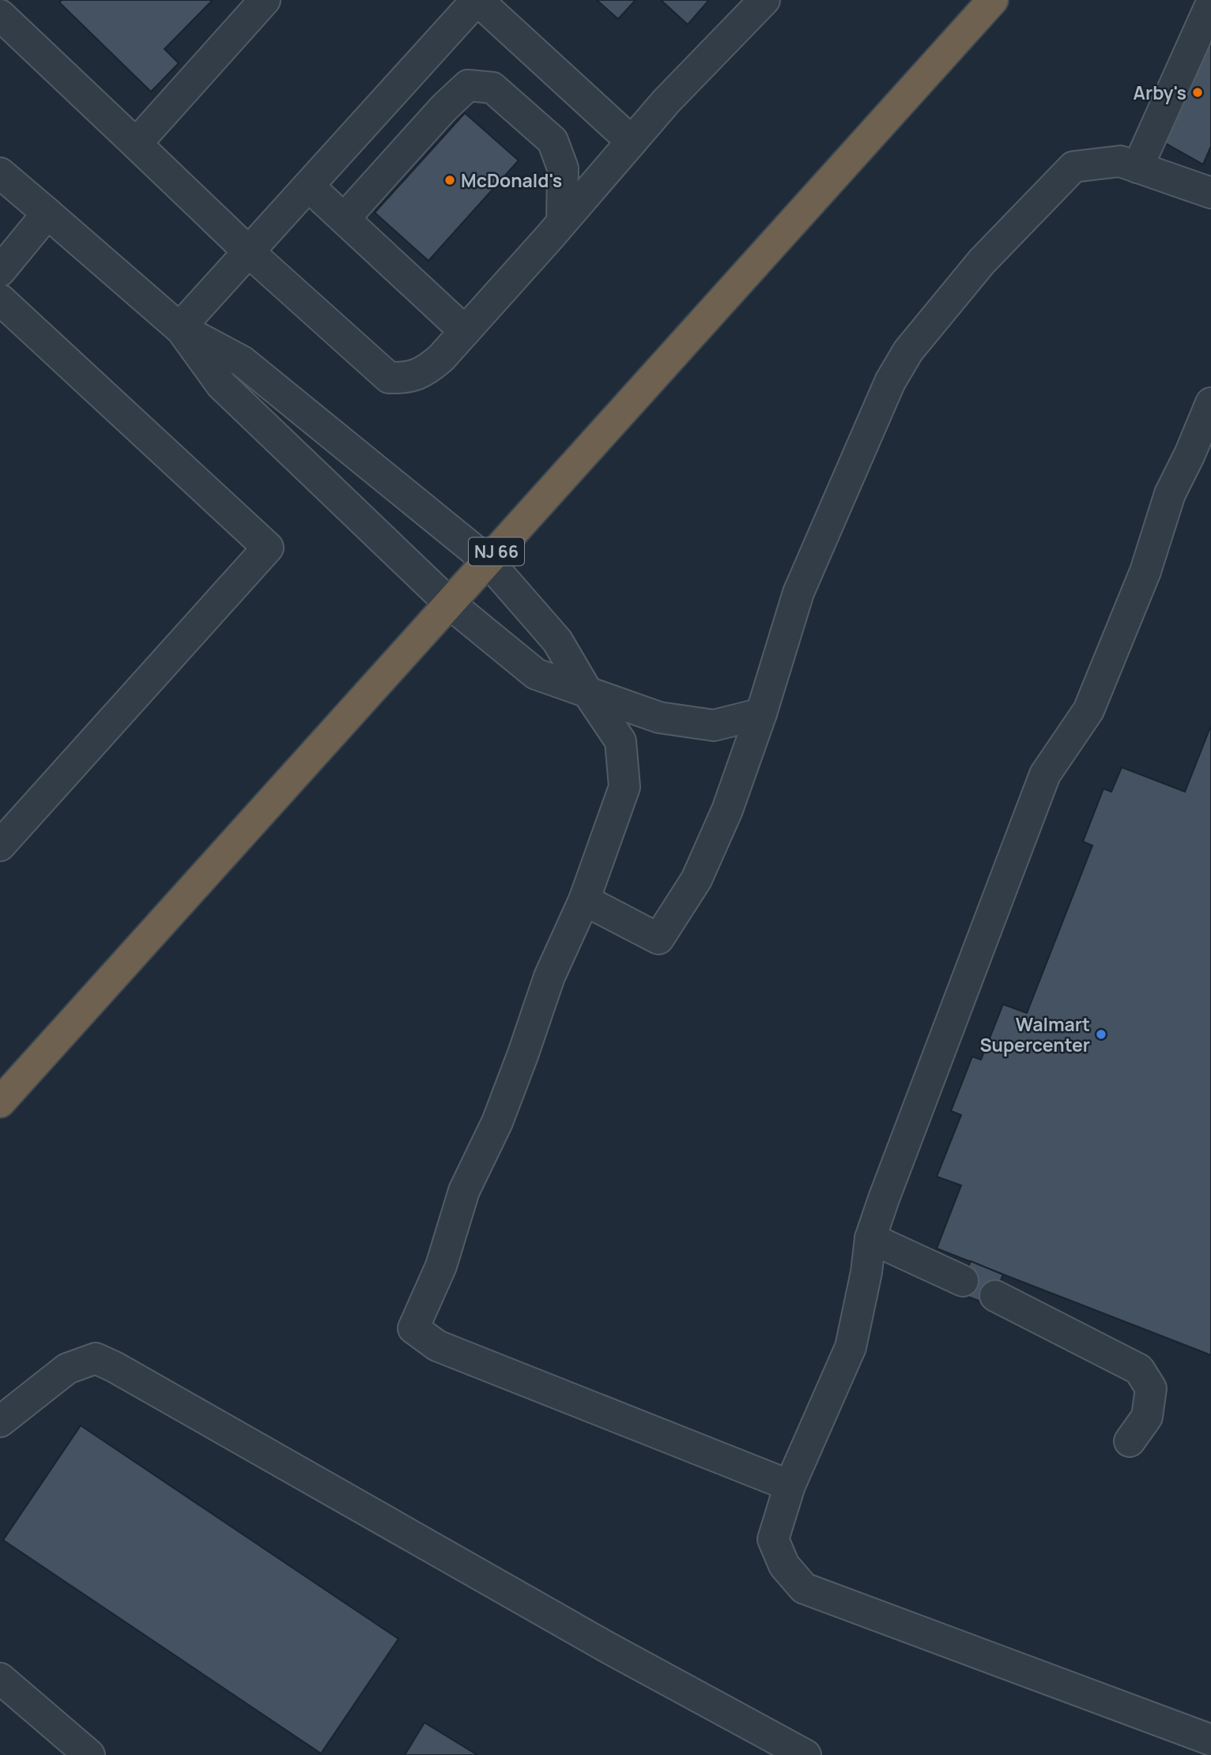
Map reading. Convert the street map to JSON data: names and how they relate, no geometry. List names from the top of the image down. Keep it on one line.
{"streets":{"highway":["NJ 66"]},"places":["Arby's","McDonald's","Walmart Supercenter"]}
